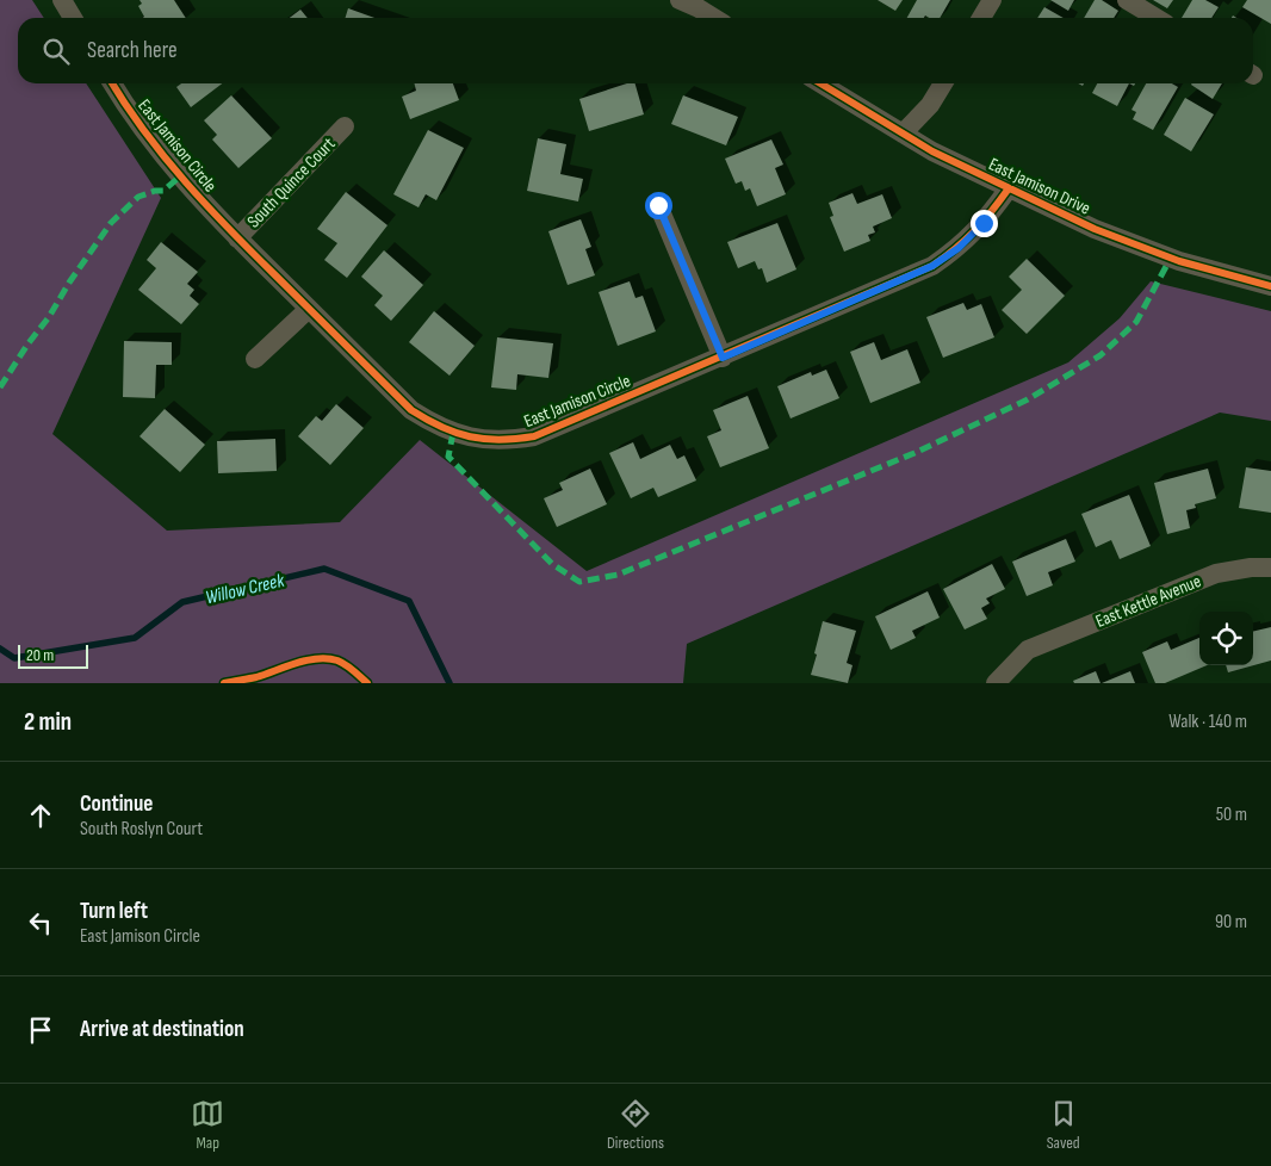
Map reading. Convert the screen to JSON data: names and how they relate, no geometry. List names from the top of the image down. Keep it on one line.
{"streets":{"street":["East Jamison Circle","South Quince Court","East Jamison Drive","East Kettle Avenue"]},"crossings":[["East Jamison Circle","South Quince Court"],["East Jamison Circle","East Jamison Drive"]],"water":["Willow Creek"],"scale_bar":"20 m","page":{"search":"Search here","scale":"20 m","heading":["2 min","Walk · 140 m"],"list":[["Continue","South Roslyn Court","50 m"],["Turn left","East Jamison Circle","90 m"],"Arrive at destination"],"nav":["Map","Directions","Saved"]}}
